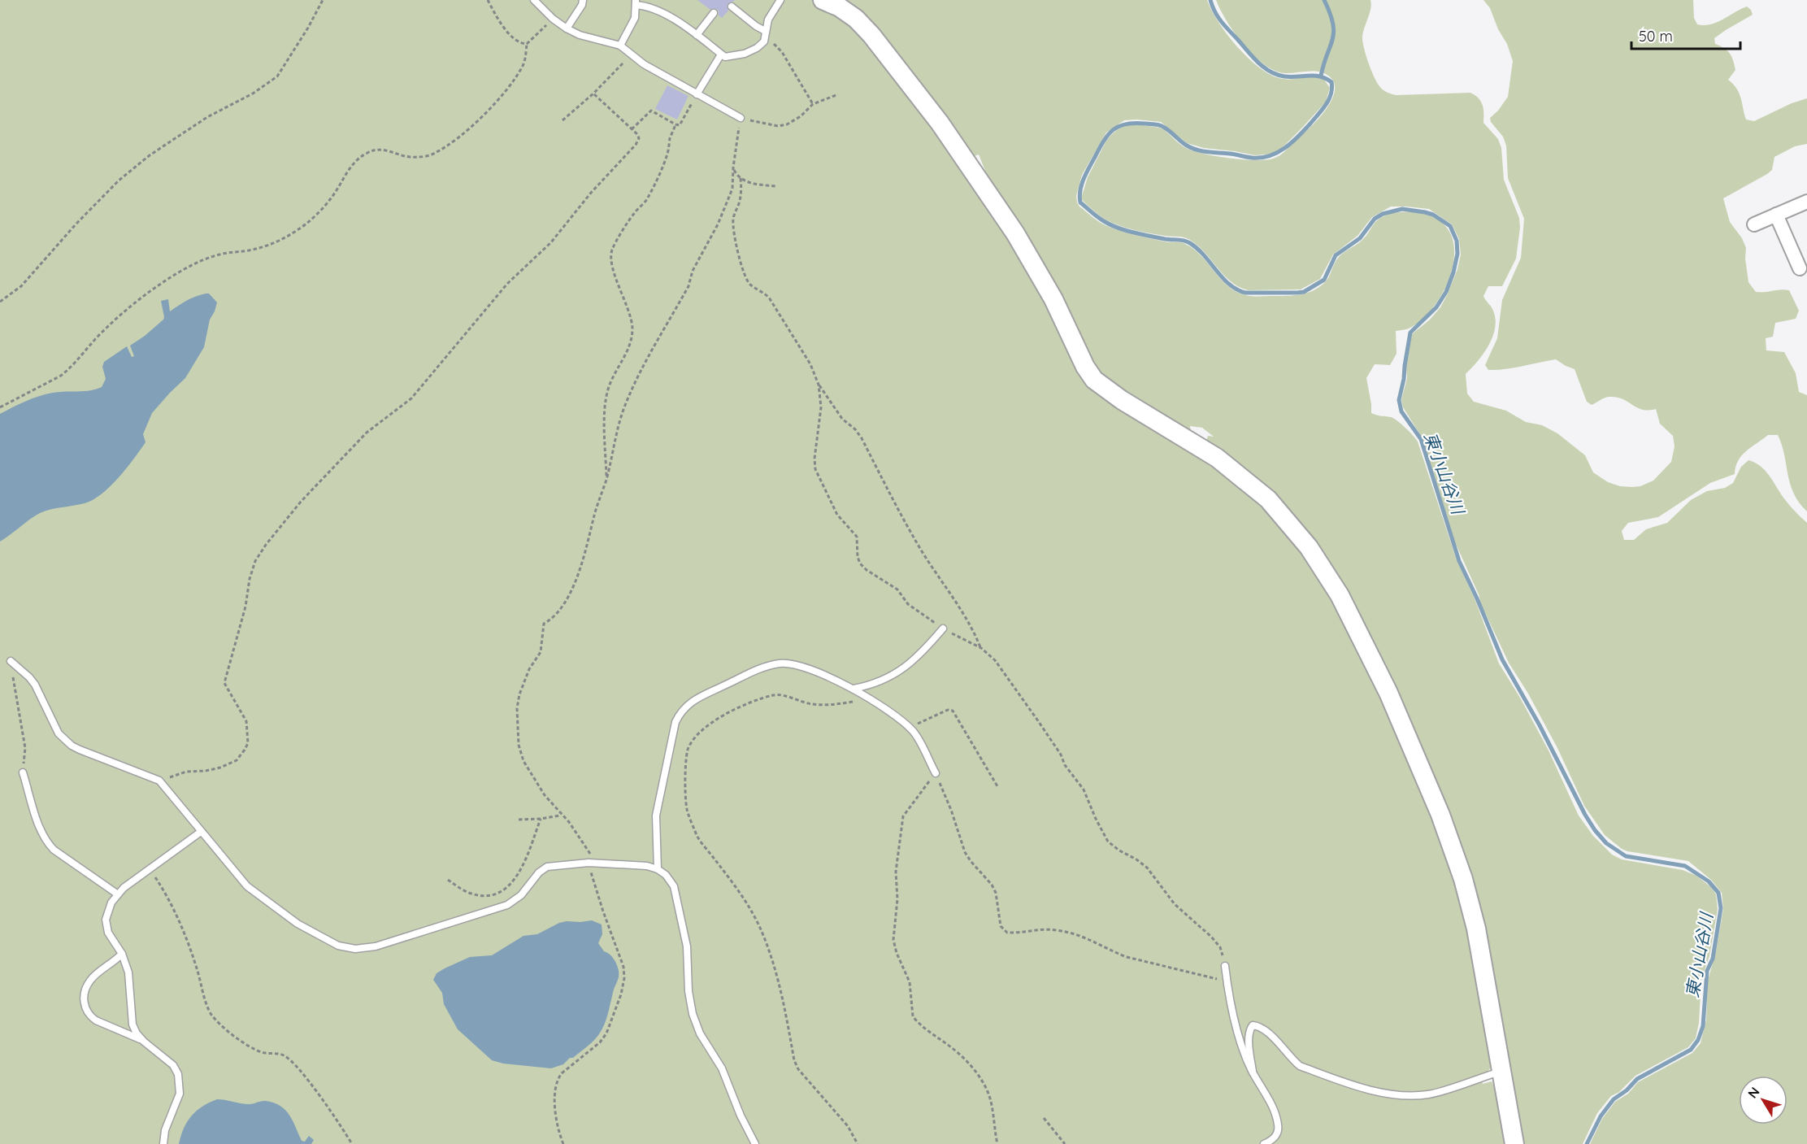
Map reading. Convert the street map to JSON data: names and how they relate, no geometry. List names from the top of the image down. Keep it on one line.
{"water":["東小山谷川"],"scale_bar":"50 m","north":"top left"}
